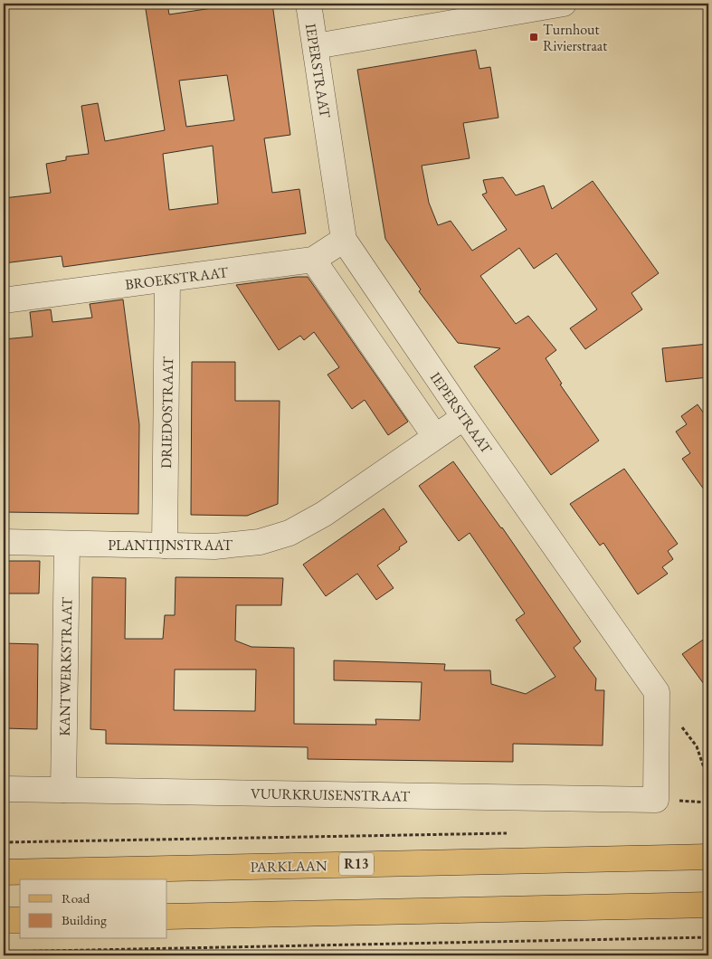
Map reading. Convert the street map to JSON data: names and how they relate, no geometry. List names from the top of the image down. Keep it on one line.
{"streets":{"main road":["R13","PARKLAAN"],"street":["IEPERSTRAAT","BROEKSTRAAT","DRIEDOSTRAAT","PLANTIJNSTRAAT","KANTWERKSTRAAT","VUURKRUISENSTRAAT"]},"crossings":[["IEPERSTRAAT","BROEKSTRAAT"],["IEPERSTRAAT","PLANTIJNSTRAAT"],["IEPERSTRAAT","VUURKRUISENSTRAAT"],["BROEKSTRAAT","DRIEDOSTRAAT"],["DRIEDOSTRAAT","PLANTIJNSTRAAT"],["PLANTIJNSTRAAT","KANTWERKSTRAAT"],["KANTWERKSTRAAT","VUURKRUISENSTRAAT"]],"places":{"transit":["Turnhout Rivierstraat"]},"legend":["Road","Building"]}
